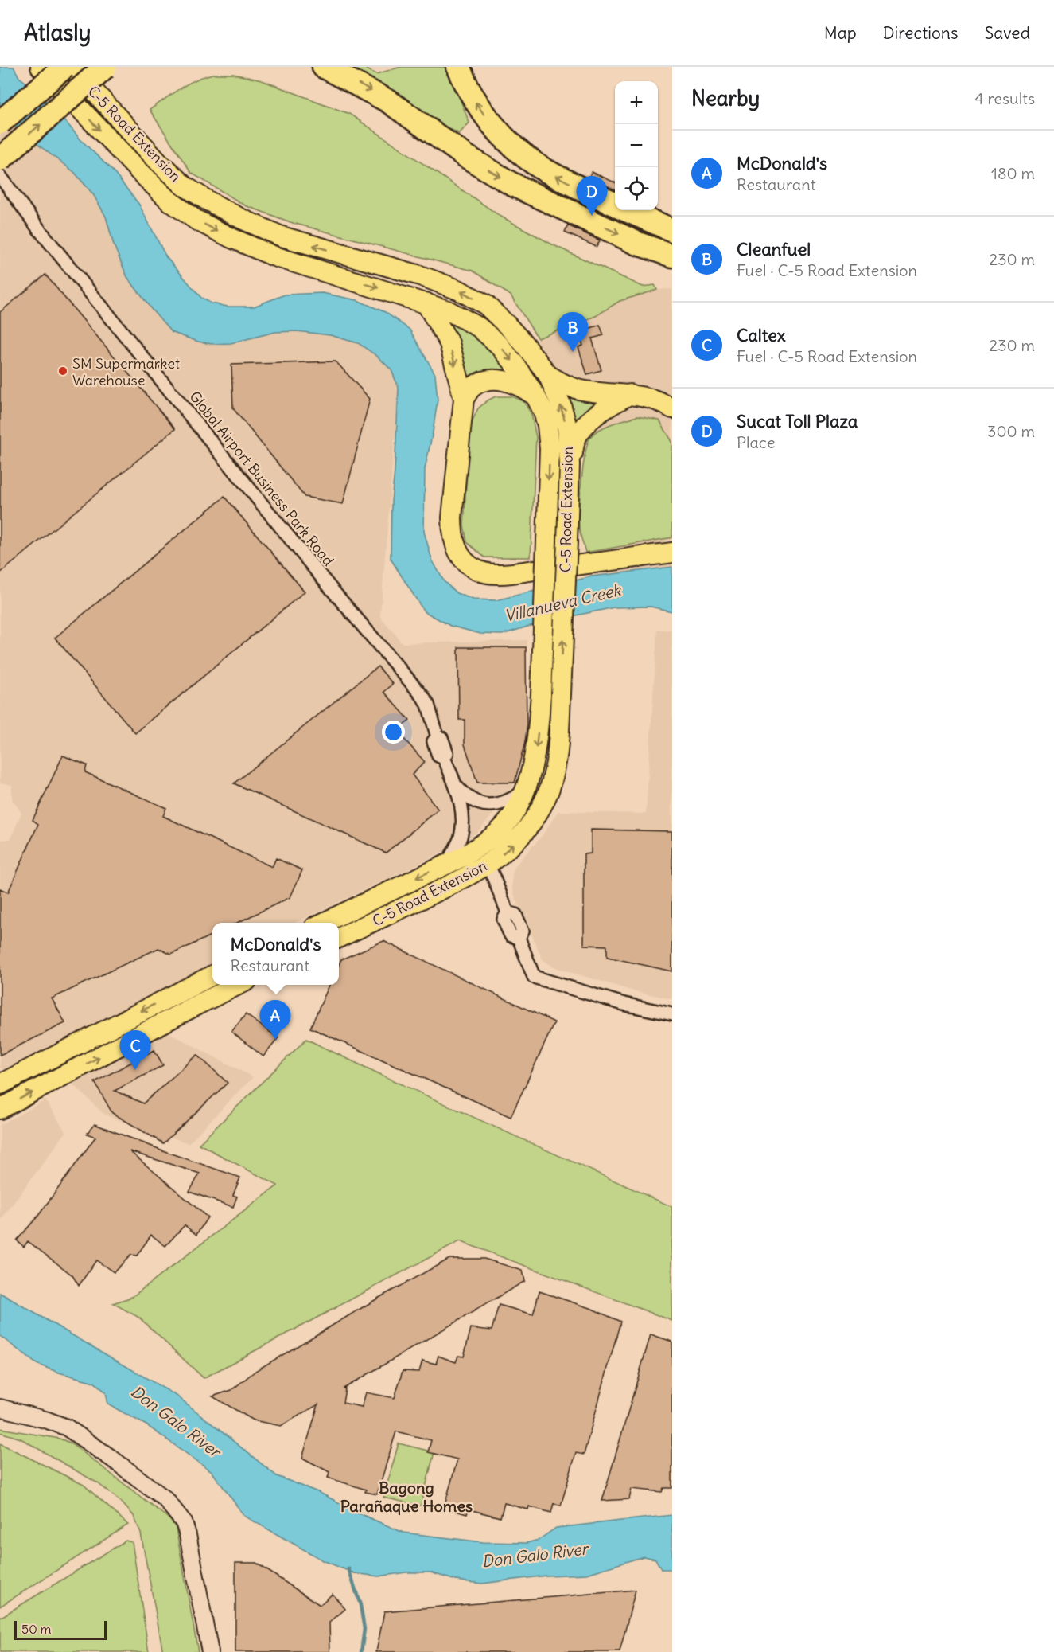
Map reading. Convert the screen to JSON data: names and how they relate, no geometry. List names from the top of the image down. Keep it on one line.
{"streets":{"main road":["C-5 Road Extension"],"street":["Global Airport Business Park Road"]},"crossings":[["C-5 Road Extension","Global Airport Business Park Road"]],"districts":["Bagong Parañaque Homes"],"water":["Villanueva Creek","Don Galo River"],"places":["SM Supermarket Warehouse"],"scale_bar":"50 m","page":{"header":"Atlasly","nav":["Map","Directions","Saved"],"heading":["Nearby","4 results"],"map_buttons":["+","−"],"list":[{"mark":"A","name":"McDonald's","note":"Restaurant","value":"180 m"},{"mark":"B","name":"Cleanfuel","note":"Fuel · C-5 Road Extension","value":"230 m"},{"mark":"C","name":"Caltex","note":"Fuel · C-5 Road Extension","value":"230 m"},{"mark":"D","name":"Sucat Toll Plaza","note":"Place","value":"300 m"}],"pins":["D","B","A","C"],"popup":["McDonald's","Restaurant"],"scale":"50 m"}}
